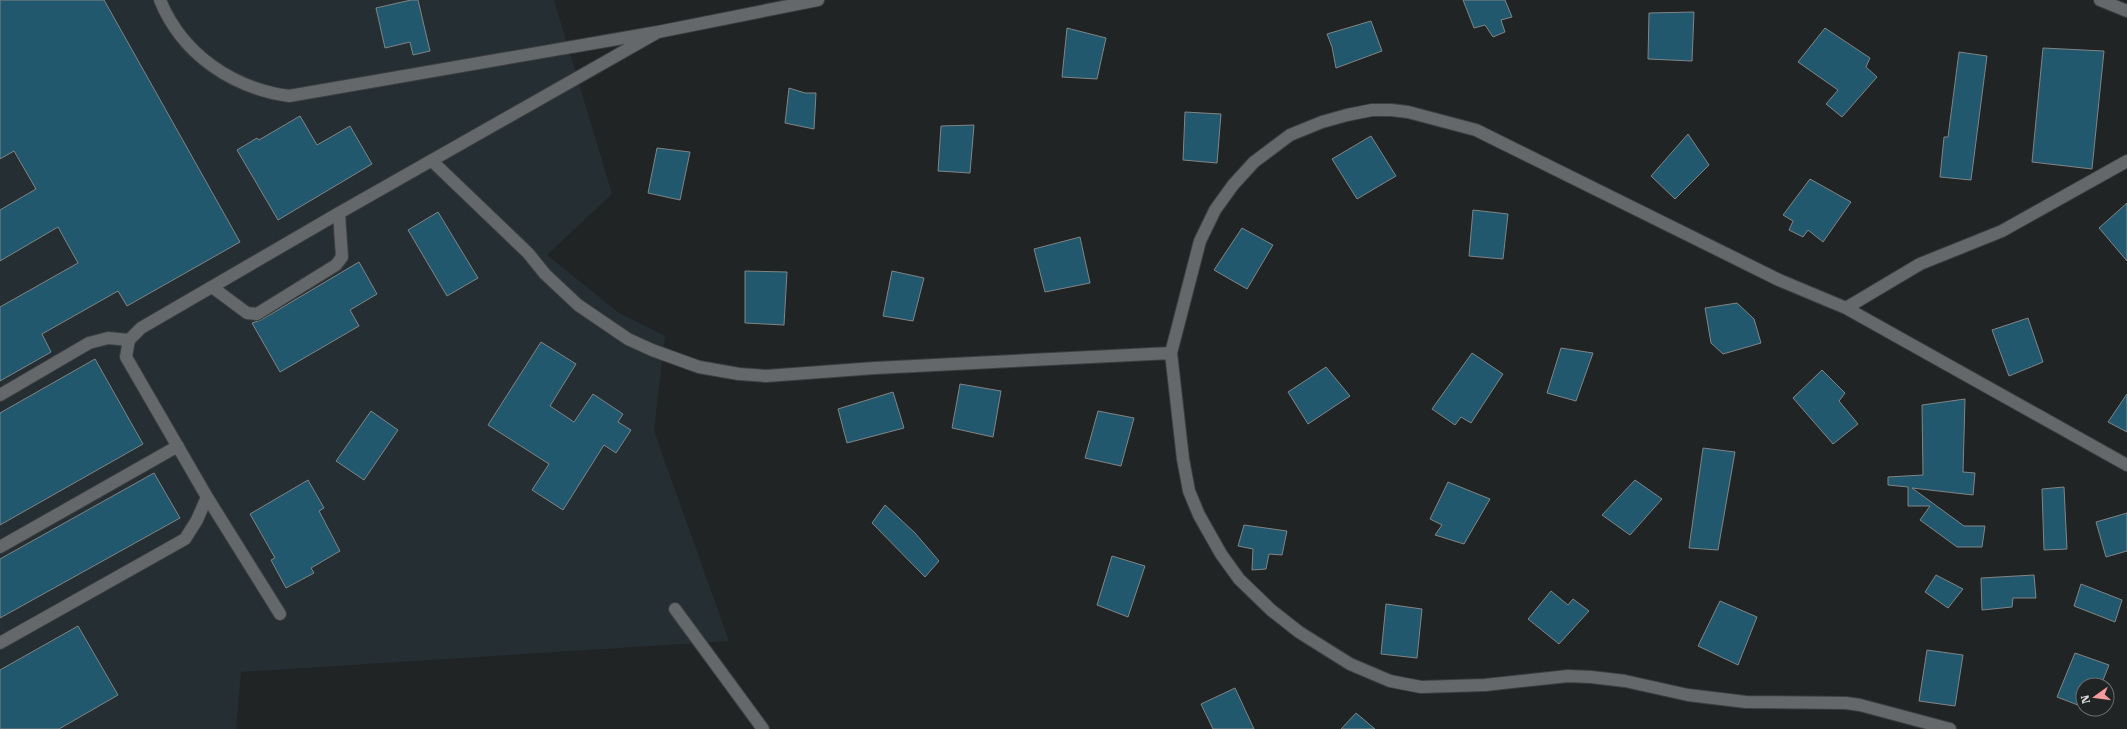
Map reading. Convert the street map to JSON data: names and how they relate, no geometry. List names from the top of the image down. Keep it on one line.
{"north":"left"}
